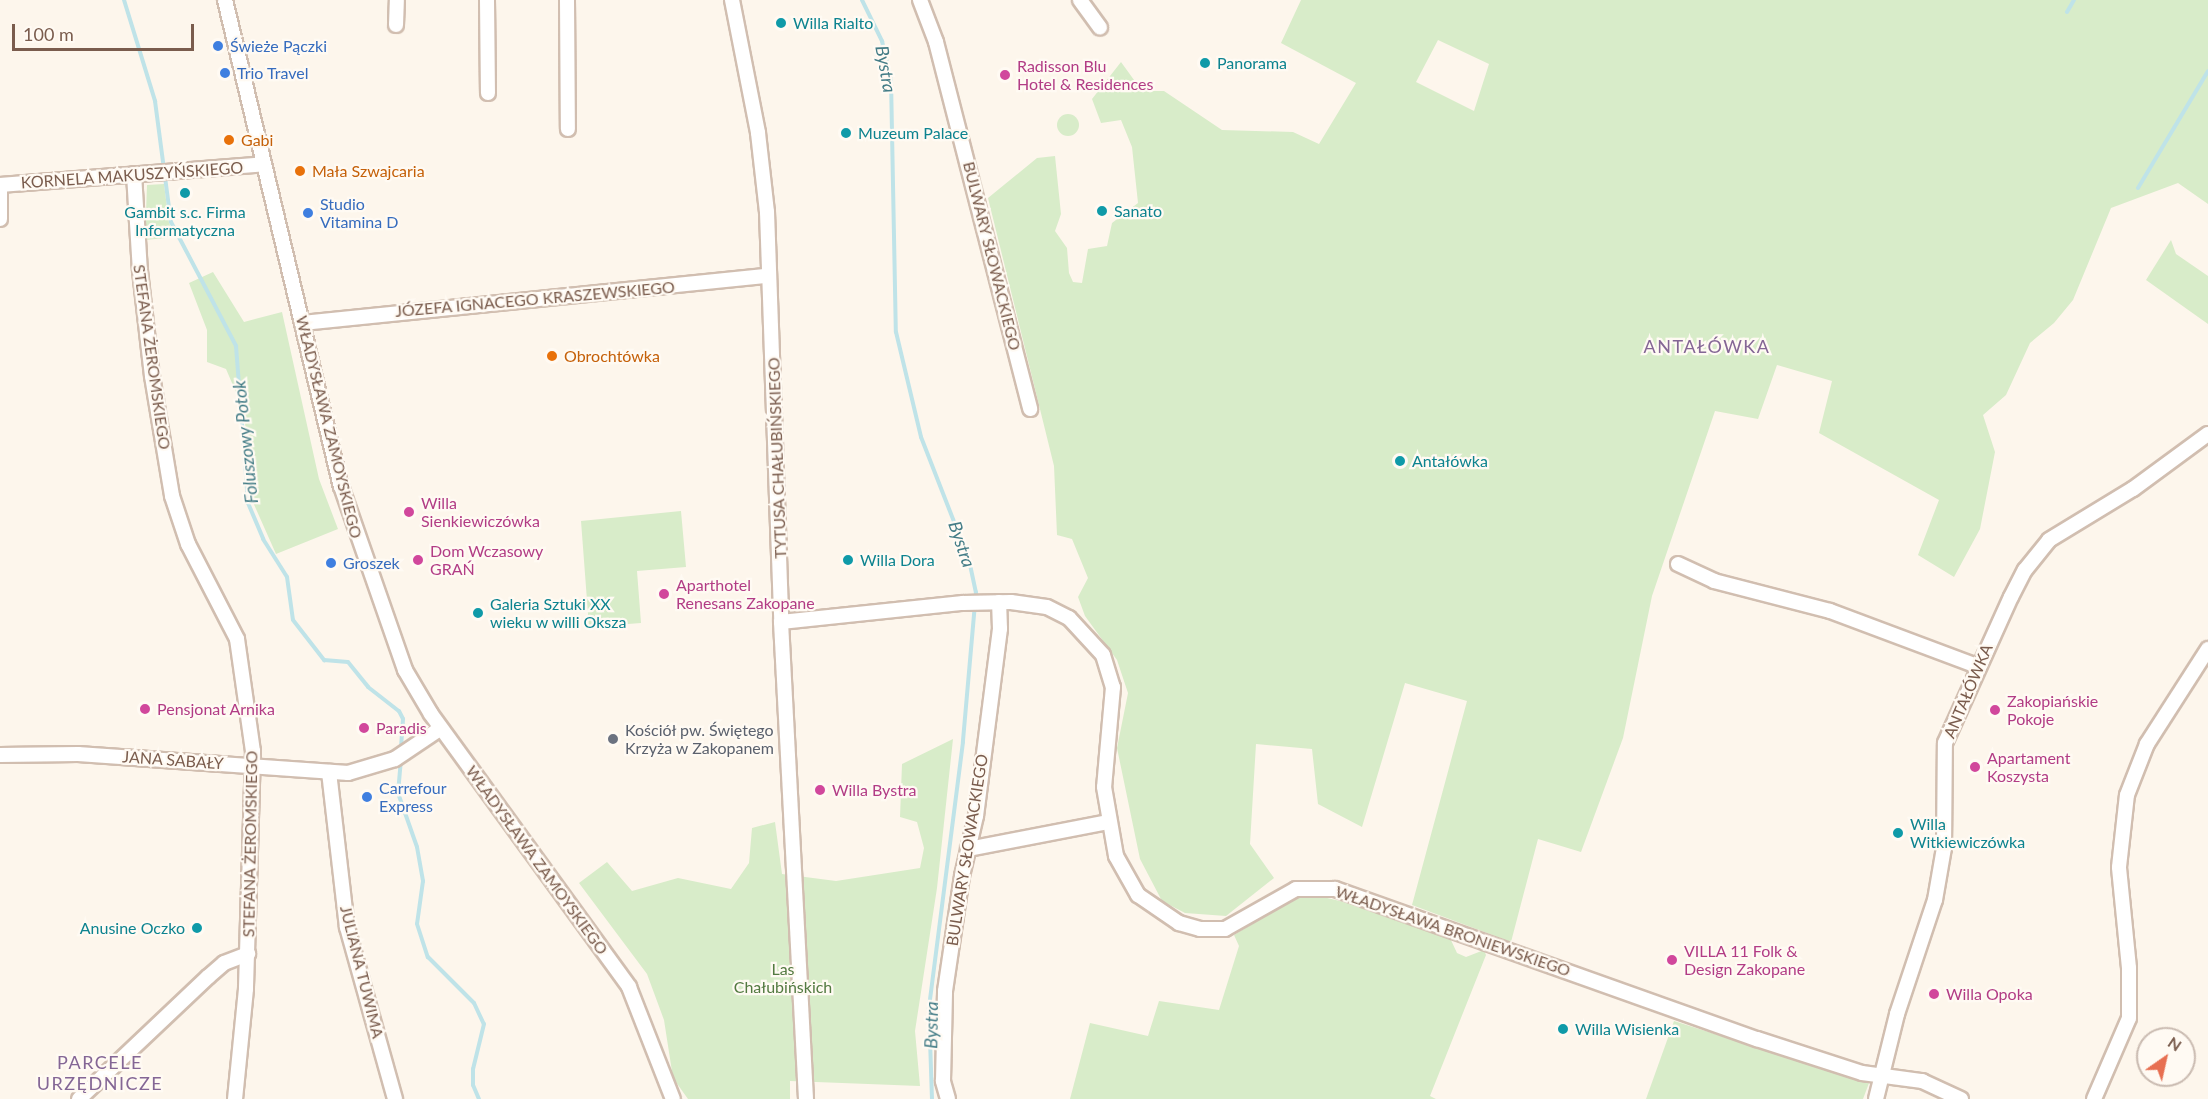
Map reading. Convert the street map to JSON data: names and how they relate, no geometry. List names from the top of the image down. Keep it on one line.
{"streets":{"street":["KORNELA MAKUSZYŃSKIEGO","BULWARY SŁOWACKIEGO","JÓZEFA IGNACEGO KRASZEWSKIEGO","STEFANA ŻEROMSKIEGO","WŁADYSŁAWA ZAMOYSKIEGO","TYTUSA CHAŁUBIŃSKIEGO","ANTAŁÓWKA","JANA SABAŁY","WŁADYSŁAWA BRONIEWSKIEGO","JULIANA TUWIMA"]},"crossings":[["KORNELA MAKUSZYŃSKIEGO","STEFANA ŻEROMSKIEGO"],["KORNELA MAKUSZYŃSKIEGO","WŁADYSŁAWA ZAMOYSKIEGO"],["BULWARY SŁOWACKIEGO","WŁADYSŁAWA BRONIEWSKIEGO"],["JÓZEFA IGNACEGO KRASZEWSKIEGO","WŁADYSŁAWA ZAMOYSKIEGO"],["JÓZEFA IGNACEGO KRASZEWSKIEGO","TYTUSA CHAŁUBIŃSKIEGO"],["STEFANA ŻEROMSKIEGO","JANA SABAŁY"],["WŁADYSŁAWA ZAMOYSKIEGO","JANA SABAŁY"],["TYTUSA CHAŁUBIŃSKIEGO","WŁADYSŁAWA BRONIEWSKIEGO"],["ANTAŁÓWKA","WŁADYSŁAWA BRONIEWSKIEGO"],["JANA SABAŁY","JULIANA TUWIMA"]],"districts":["ANTAŁÓWKA","PARCELE URZĘDNICZE"],"water":["Bystra","Foluszowy Potok"],"parks":["Las Chałubińskich"],"places":["Willa Rialto","Świeże Pączki","Panorama","Trio Travel","Radisson Blu Hotel & Residences","Muzeum Palace","Gabi","Mała Szwajcaria","Gambit s.c. Firma Informatyczna","Sanato","Studio Vitamina D","Obrochtówka","Antałówka","Willa Sienkiewiczówka","Dom Wczasowy GRAŃ","Willa Dora","Groszek","Aparthotel Renesans Zakopane","Galeria Sztuki XX wieku w willi Oksza","Pensjonat Arnika","Zakopiańskie Pokoje","Paradis","Kościół pw. Świętego Krzyża w Zakopanem","Apartament Koszysta","Willa Bystra","Carrefour Express","Willa Witkiewiczówka","Anusine Oczko","VILLA 11 Folk & Design Zakopane","Willa Opoka","Willa Wisienka"],"scale_bar":"100 m","north":"top right"}
